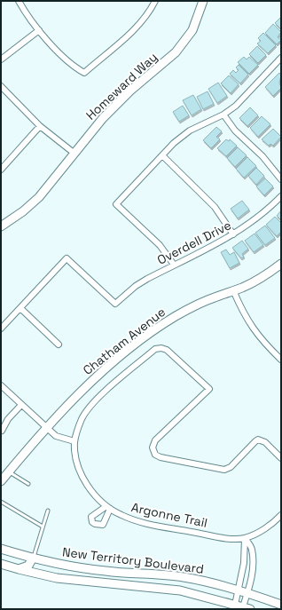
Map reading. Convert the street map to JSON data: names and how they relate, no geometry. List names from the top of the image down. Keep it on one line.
{"streets":{"street":["Homeward Way","Overdell Drive","Chatham Avenue","Argonne Trail","New Territory Boulevard"]}}
